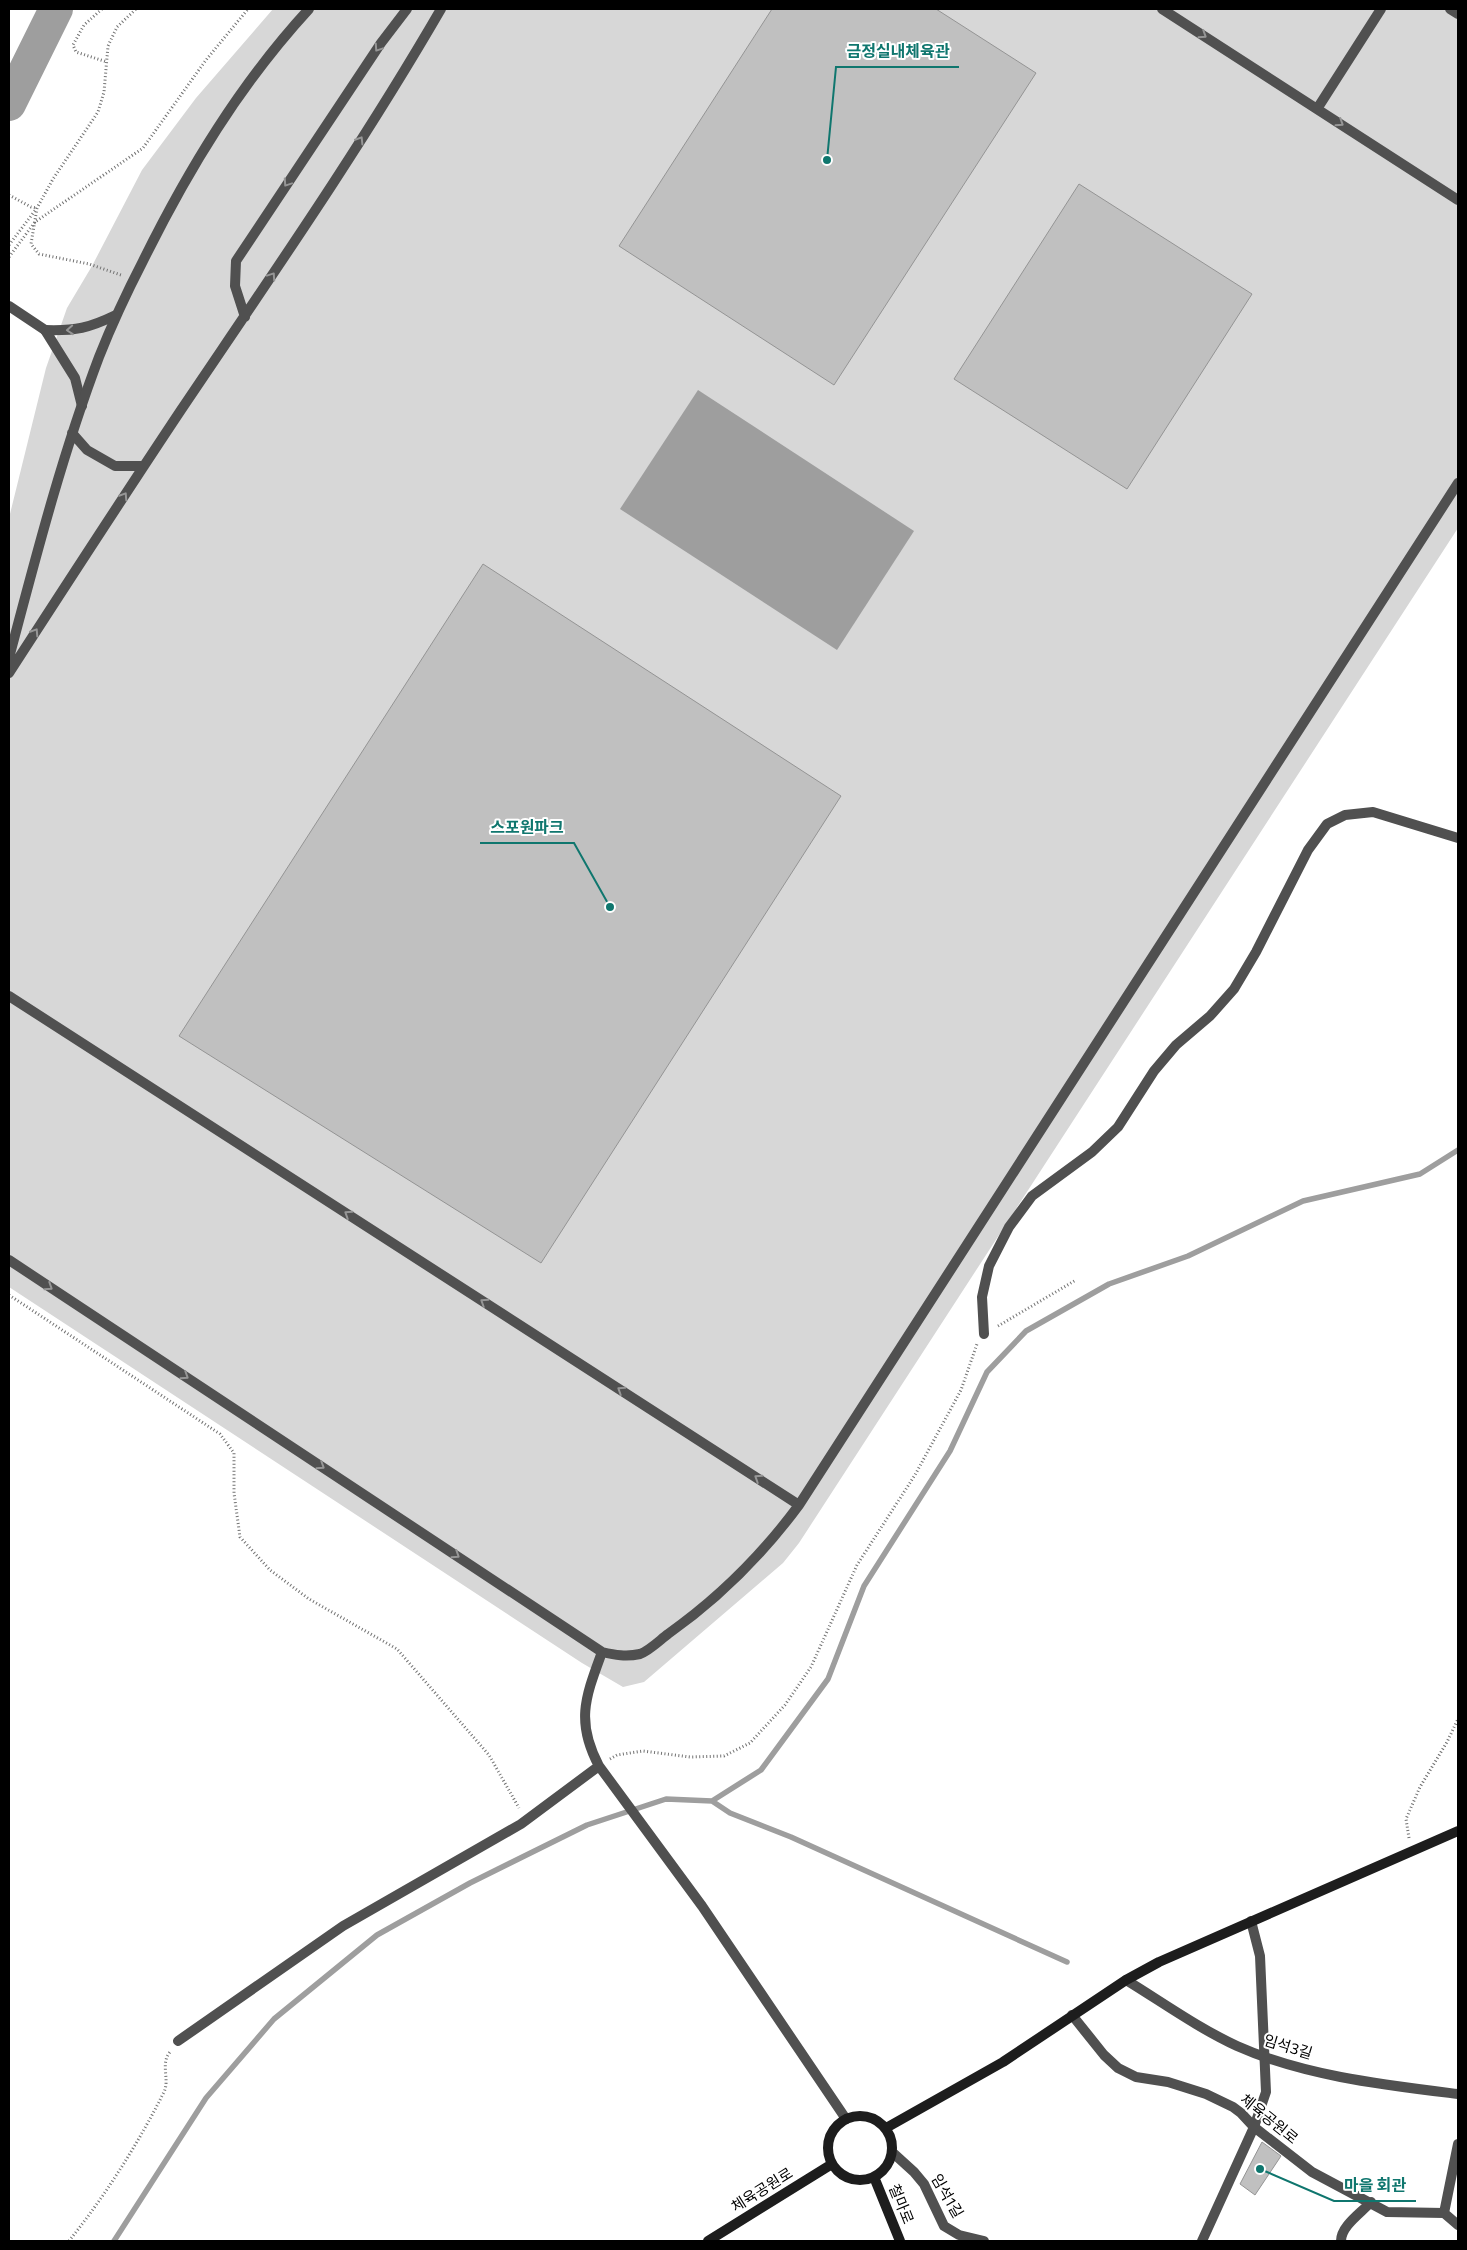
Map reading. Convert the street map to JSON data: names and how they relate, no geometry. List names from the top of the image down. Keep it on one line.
{"streets":{"main road":["체육공원로","철마로"],"street":["임석3길","임석1길"]},"crossings":[["체육공원로","임석1길"],["체육공원로","철마로"],["임석1길","철마로"]],"places":["금정실내체육관","스포원파크","마을 회관"]}
